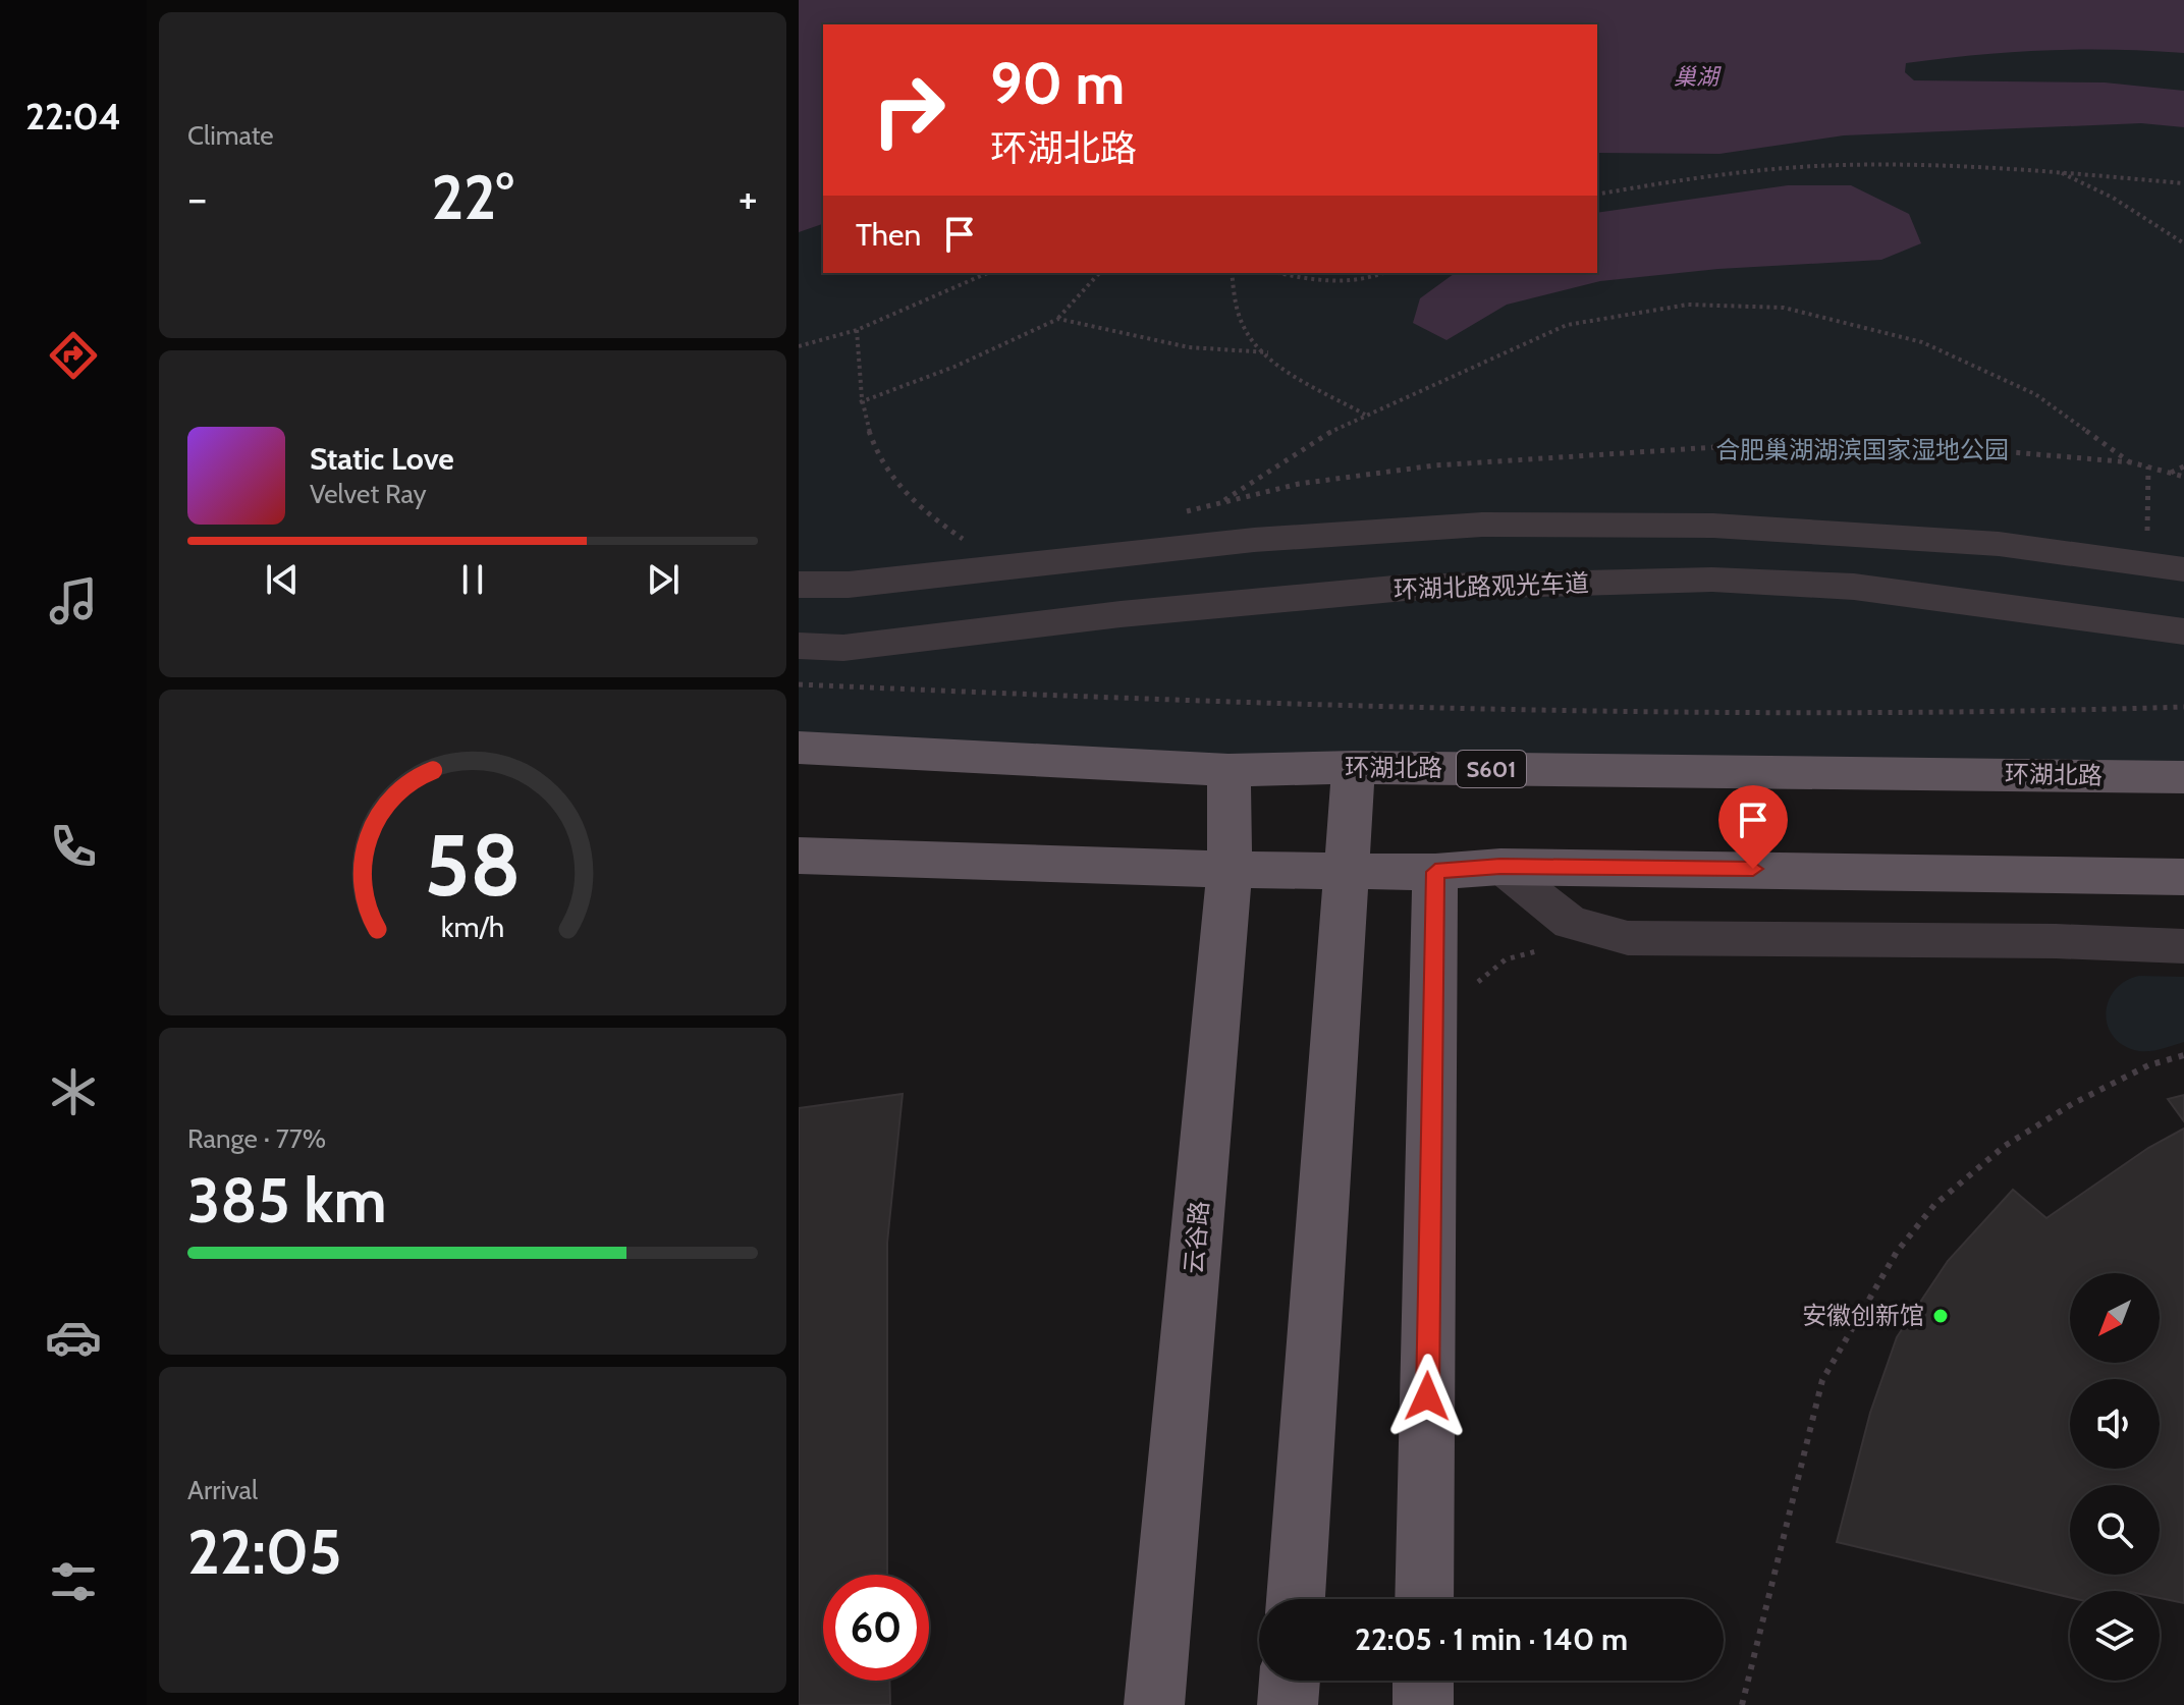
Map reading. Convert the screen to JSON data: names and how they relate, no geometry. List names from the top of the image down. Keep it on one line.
{"streets":{"main road":["环湖北路","S601","云谷路"],"street":["环湖北路观光车道"]},"crossings":[["环湖北路","云谷路"]],"water":["巢湖"],"parks":["合肥巢湖湖滨国家湿地公园"],"places":["安徽创新馆"],"north":"bottom left","page":{"tabs":"22:04","tile":["Climate",["Range · 77%","385 km"],["Arrival","22:05"]],"turn":["90 m","环湖北路"],"heat":["−","22°","+"],"then":"Then","song":["Static Love","Velvet Ray"],"limit":"60","trip":"22:05 · 1 min · 140 m","gauge":["58","km/h"]}}
